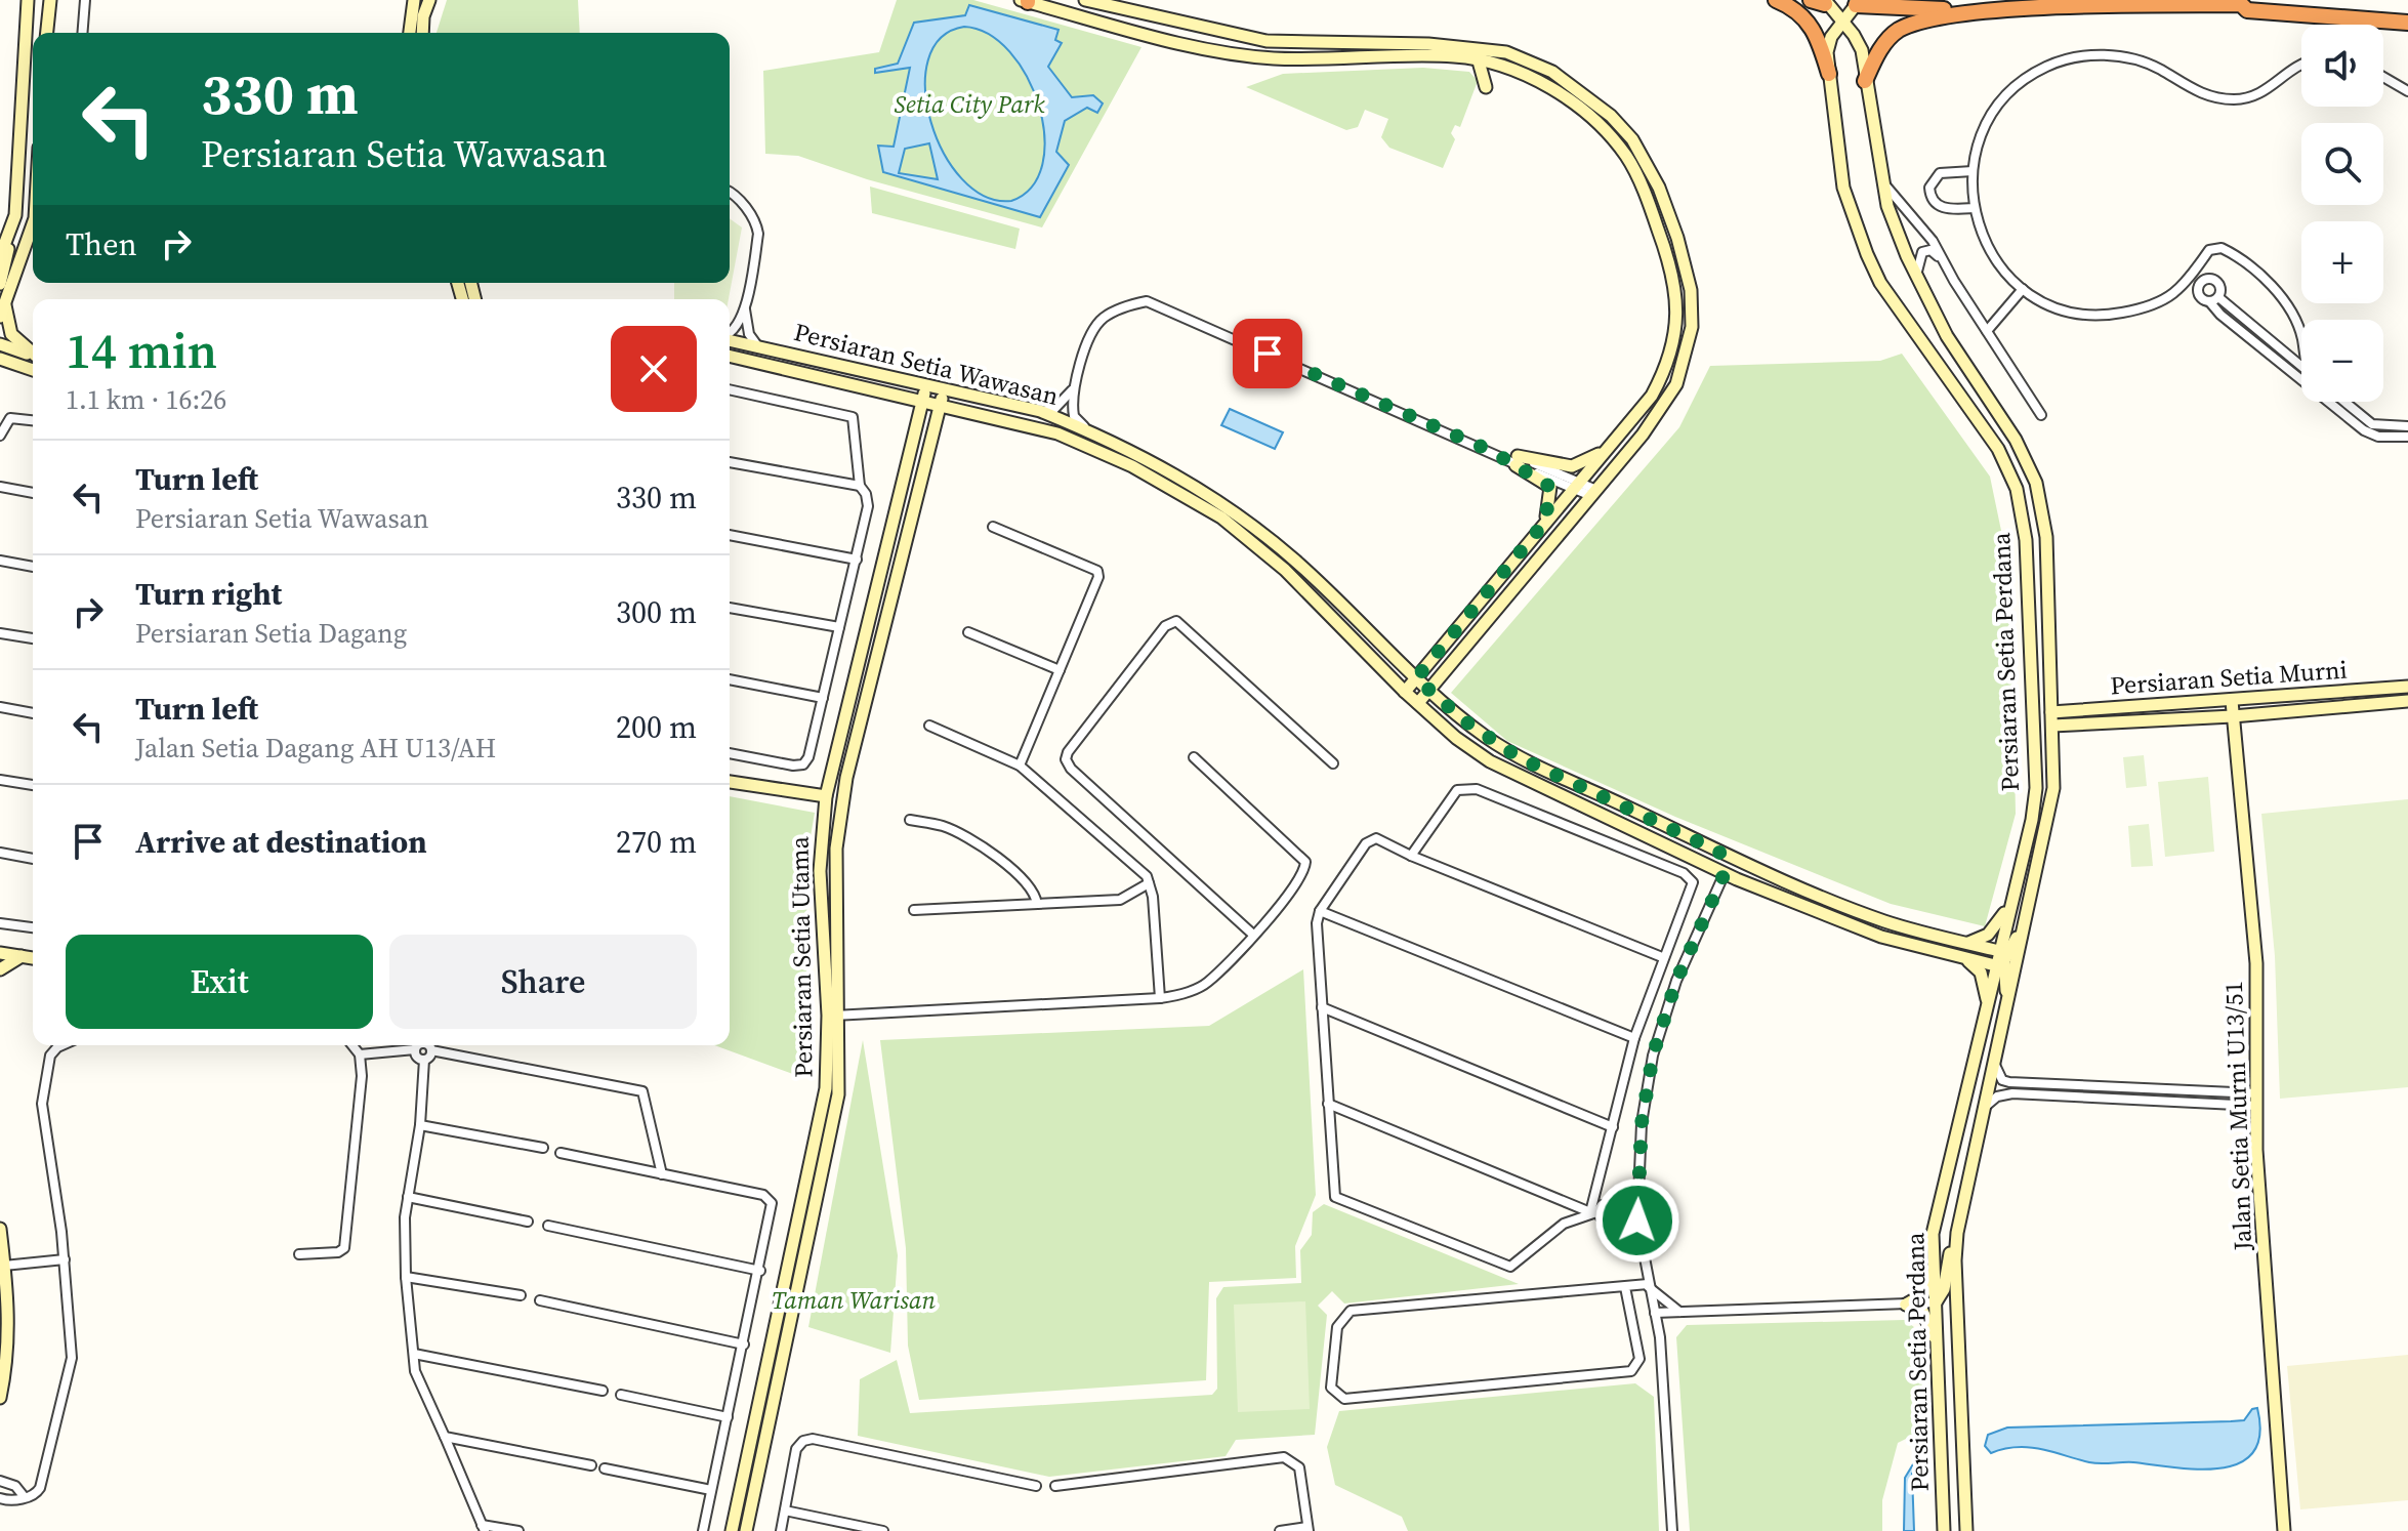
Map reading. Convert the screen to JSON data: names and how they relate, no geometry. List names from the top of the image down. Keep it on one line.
{"streets":{"street":["Persiaran Setia Wawasan","Persiaran Setia Perdana","Persiaran Setia Murni","Persiaran Setia Utama","Jalan Setia Murni U13/51"]},"crossings":[["Persiaran Setia Wawasan","Persiaran Setia Perdana"],["Persiaran Setia Wawasan","Persiaran Setia Utama"],["Persiaran Setia Perdana","Persiaran Setia Murni"],["Persiaran Setia Murni","Jalan Setia Murni U13/51"]],"parks":["Setia City Park","Taman Warisan"],"page":{"map_buttons":["+","−"],"turn":["330 m","Persiaran Setia Wawasan"],"then":"Then","heading":["14 min","1.1 km · 16:26"],"list":[{"name":"Turn left","note":"Persiaran Setia Wawasan","value":"330 m"},{"name":"Turn right","note":"Persiaran Setia Dagang","value":"300 m"},{"name":"Turn left","note":"Jalan Setia Dagang AH U13/AH","value":"200 m"},{"name":"Arrive at destination","value":"270 m"}],"buttons":["Exit","Share"]}}
